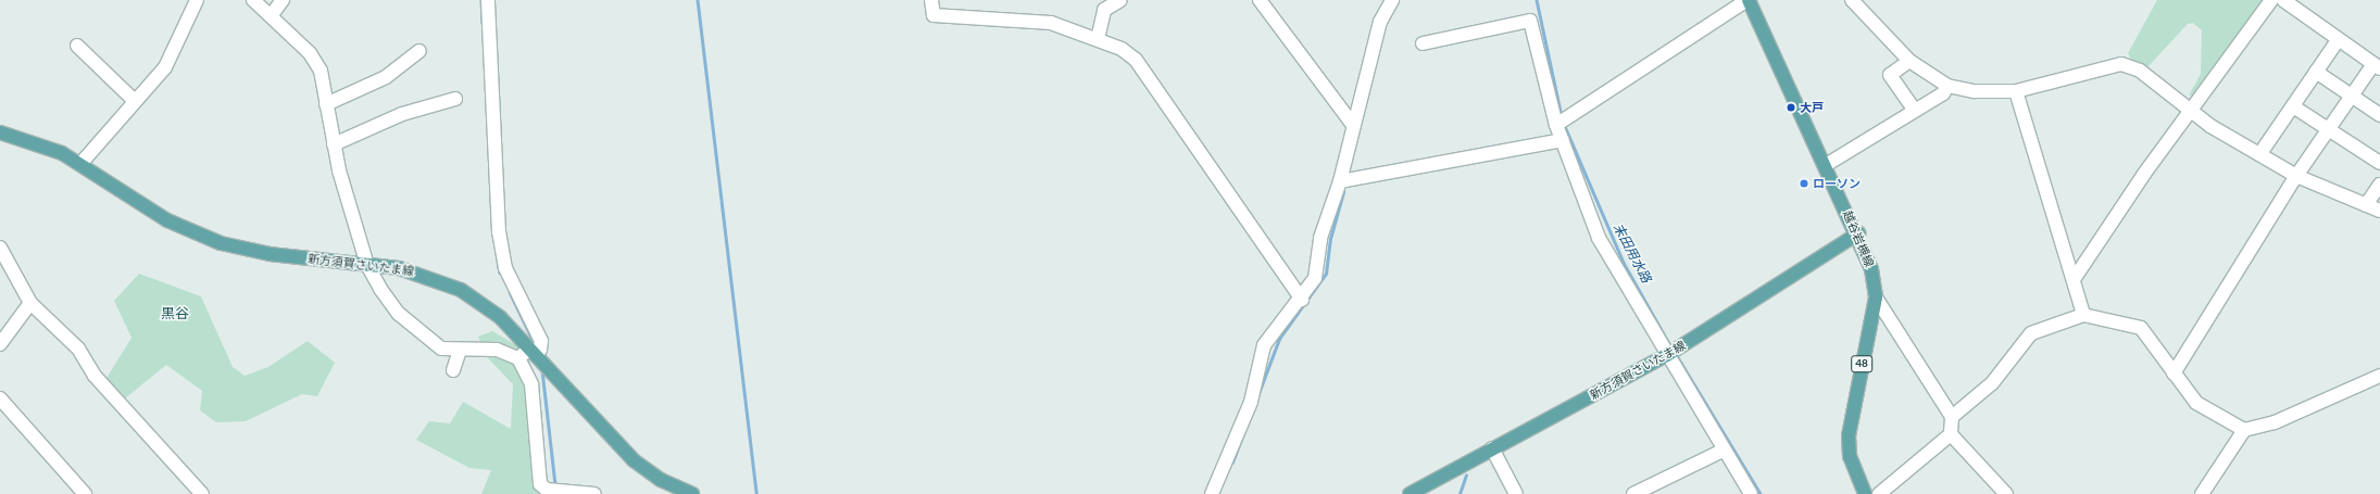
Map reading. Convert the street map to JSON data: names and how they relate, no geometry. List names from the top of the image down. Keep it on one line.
{"streets":{"main road":["越谷岩槻線","新方須賀さいたま線","48"]},"crossings":[["越谷岩槻線","新方須賀さいたま線"]],"districts":["黒谷"],"water":["末田用水路"],"places":["大戸","ローソン"]}
